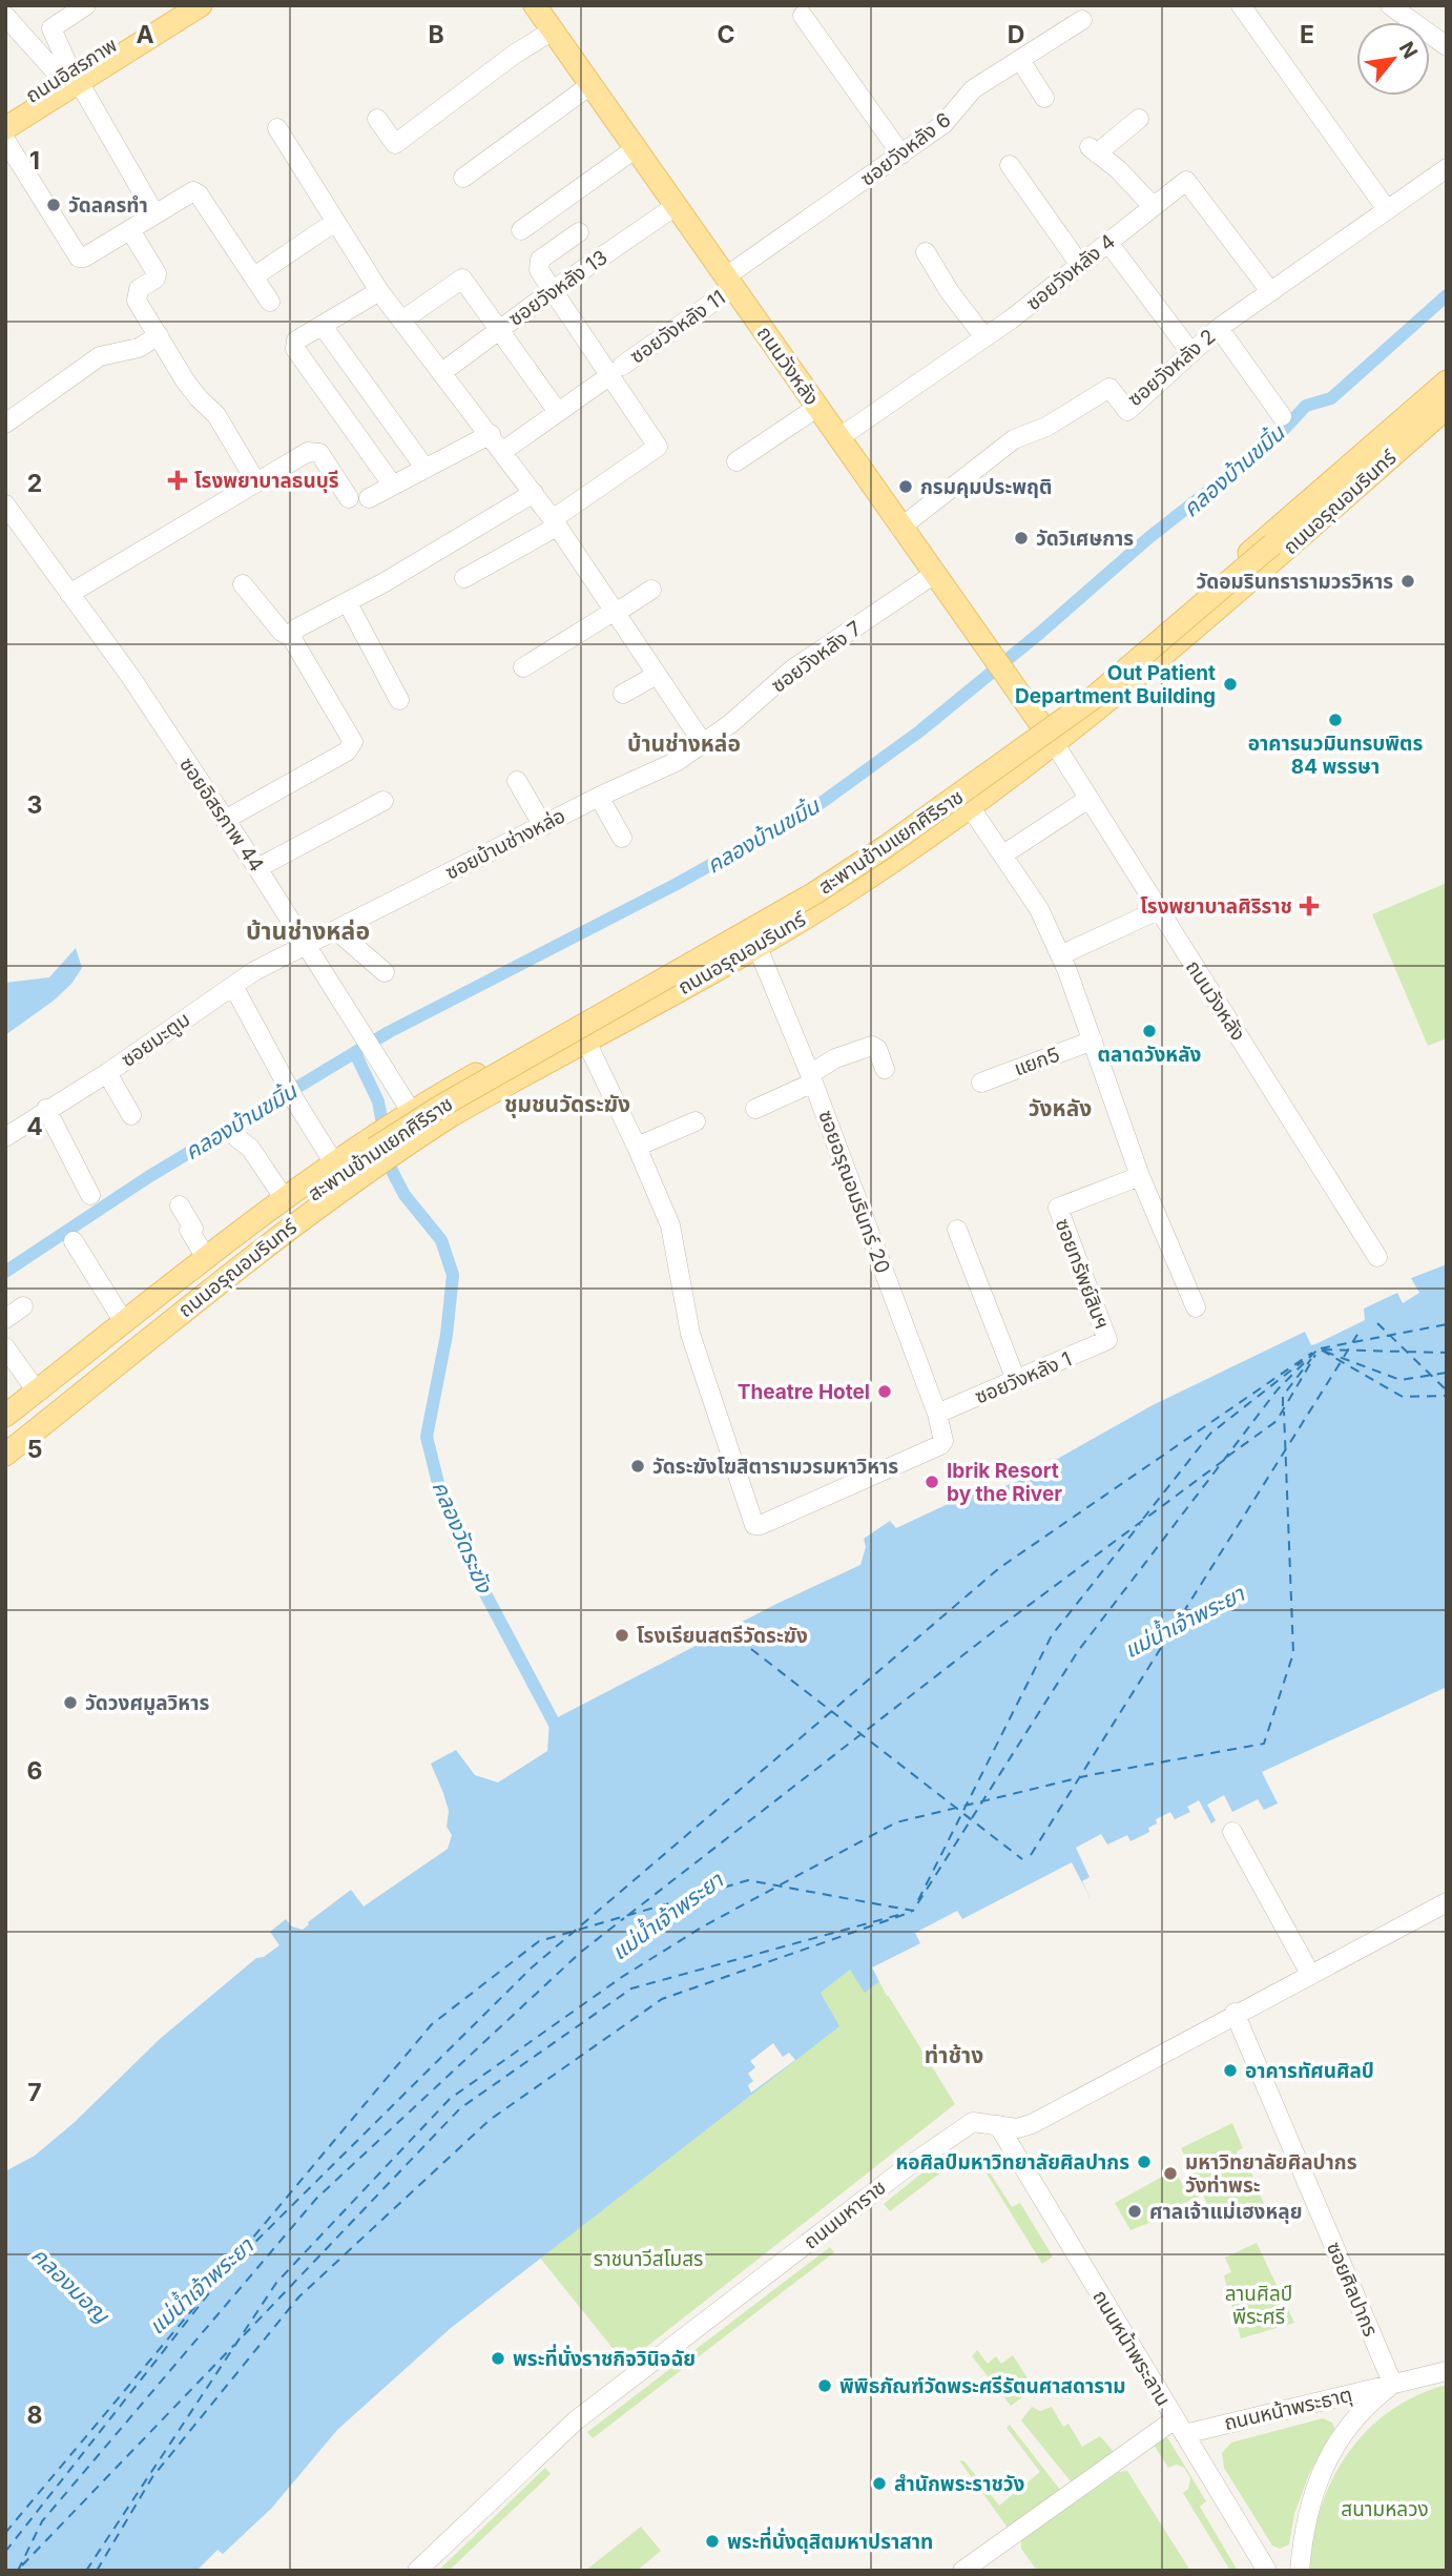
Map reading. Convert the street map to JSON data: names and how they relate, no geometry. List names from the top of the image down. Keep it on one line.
{"streets":{"main road":["ถนนอิสรภาพ","ถนนวังหลัง","ถนนอรุณอมรินทร์","สะพานข้ามแยกศิริราช"],"street":["ซอยวังหลัง 6","ซอยวังหลัง 4","ซอยวังหลัง 13","ซอยวังหลัง 11","ซอยวังหลัง 2","ซอยวังหลัง 7","ซอยอิสรภาพ 44","ซอยบ้านช่างหล่อ","ซอยมะตูม","แยก5","ซอยอรุณอมรินทร์ 20","ซอยทรัพย์สินฯ","ซอยวังหลัง 1","ถนนมหาราช","ซอยศิลปากร","ถนนหน้าพระลาน","ถนนหน้าพระธาตุ"]},"crossings":[["ซอยวังหลัง 6","ซอยวังหลัง 11"],["ซอยวังหลัง 6","ถนนวังหลัง"],["ซอยวังหลัง 4","ถนนวังหลัง"],["ซอยวังหลัง 4","ซอยวังหลัง 2"],["ซอยวังหลัง 13","ถนนวังหลัง"],["ซอยวังหลัง 11","ถนนวังหลัง"],["ถนนวังหลัง","ซอยวังหลัง 2"],["ถนนวังหลัง","ถนนอรุณอมรินทร์"],["ถนนวังหลัง","ซอยวังหลัง 7"],["ถนนอรุณอมรินทร์","ซอยอิสรภาพ 44"],["ถนนอรุณอมรินทร์","ซอยอรุณอมรินทร์ 20"],["ซอยวังหลัง 7","ซอยบ้านช่างหล่อ"],["ซอยอิสรภาพ 44","ซอยบ้านช่างหล่อ"],["ซอยอิสรภาพ 44","ซอยมะตูม"],["ซอยบ้านช่างหล่อ","ซอยมะตูม"],["ซอยอรุณอมรินทร์ 20","ซอยวังหลัง 1"],["ซอยทรัพย์สินฯ","ซอยวังหลัง 1"],["ถนนมหาราช","ซอยศิลปากร"],["ถนนมหาราช","ถนนหน้าพระลาน"],["ซอยศิลปากร","ถนนหน้าพระธาตุ"],["ถนนหน้าพระลาน","ถนนหน้าพระธาตุ"]],"districts":["บ้านช่างหล่อ","บ้านช่างหล่อ","ชุมชนวัดระฆัง","วังหลัง","ท่าช้าง"],"water":["คลองบ้านขมิ้น","คลองวัดระฆัง","แม่น้ำเจ้าพระยา","คลองมอญ"],"parks":["ราชนาวีสโมสร","ลานศิลป์ พีระศรี","สนามหลวง"],"places":{"other":["วัดลครทำ","กรมคุมประพฤติ","วัดวิเศษการ","วัดอมรินทรารามวรวิหาร","Out Patient Department Building","อาคารนวมินทรบพิตร 84 พรรษา","ตลาดวังหลัง","Theatre Hotel","วัดระฆังโฆสิตารามวรมหาวิหาร","Ibrik Resort by the River","โรงเรียนสตรีวัดระฆัง","วัดวงศมูลวิหาร","อาคารทัศนศิลป์","หอศิลป์มหาวิทยาลัยศิลปากร","มหาวิทยาลัยศิลปากร วังท่าพระ","ศาลเจ้าแม่เฮงหลุย","พระที่นั่งราชกิจวินิจฉัย","พิพิธภัณฑ์วัดพระศรีรัตนศาสดาราม","สำนักพระราชวัง","พระที่นั่งดุสิตมหาปราสาท"],"health":["โรงพยาบาลธนบุรี","โรงพยาบาลศิริราช"]},"north":"top right","grid":{"columns":["A","B","C","D","E"],"rows":["1","2","3","4","5","6","7","8"]}}
